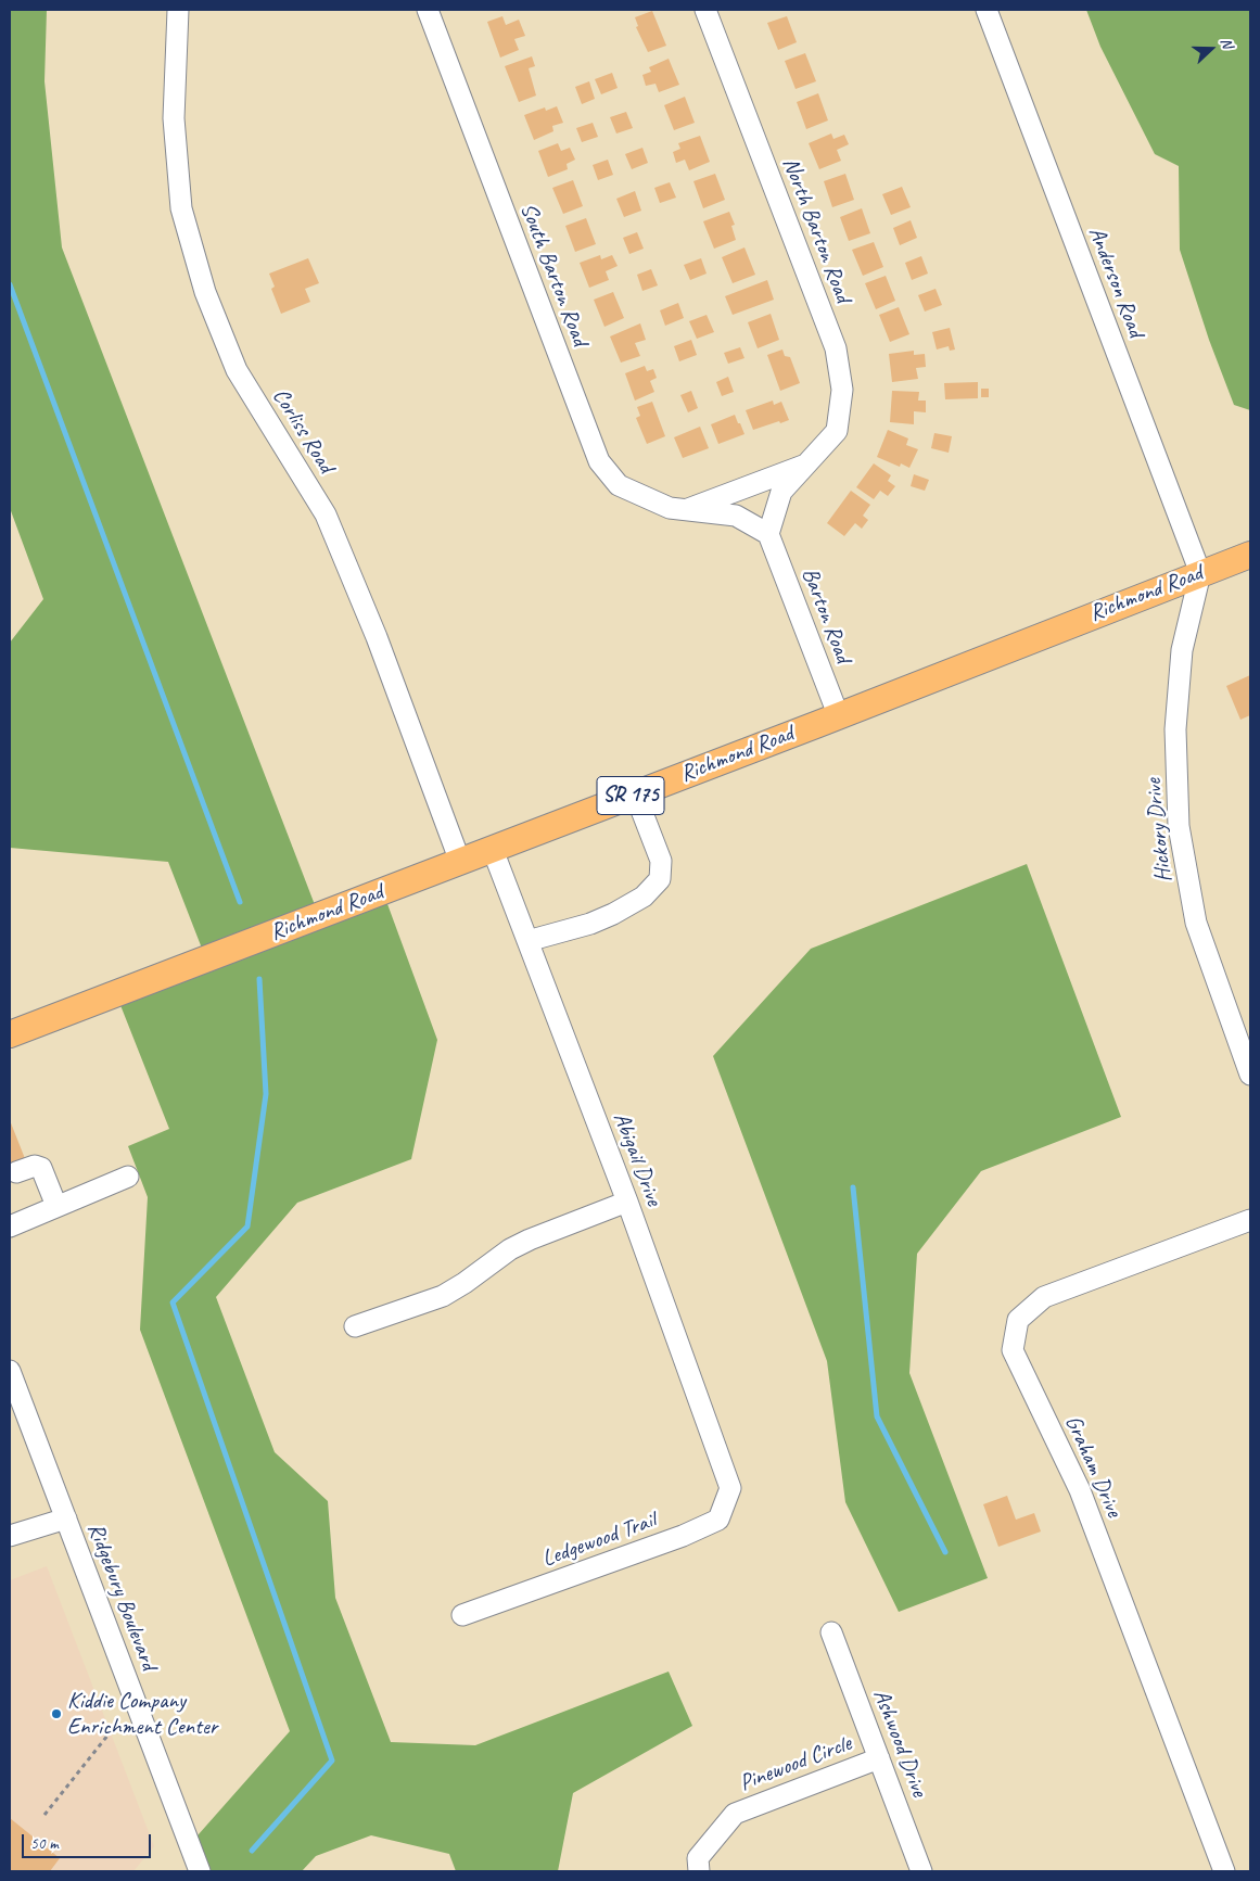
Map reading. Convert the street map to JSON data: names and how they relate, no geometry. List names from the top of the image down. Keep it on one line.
{"streets":{"main road":["Richmond Road","SR 175"],"street":["North Barton Road","South Barton Road","Anderson Road","Corliss Road","Barton Road","Hickory Drive","Abigail Drive","Graham Drive","Ledgewood Trail","Ridgebury Boulevard","Ashwood Drive","Pinewood Circle"]},"crossings":[["North Barton Road","South Barton Road"],["North Barton Road","Barton Road"],["South Barton Road","Barton Road"],["Anderson Road","Richmond Road"],["Anderson Road","Hickory Drive"],["Corliss Road","Richmond Road"],["Richmond Road","Barton Road"],["Richmond Road","Hickory Drive"],["Richmond Road","Abigail Drive"],["Abigail Drive","Ledgewood Trail"],["Ashwood Drive","Pinewood Circle"]],"places":["Kiddie Company Enrichment Center"],"scale_bar":"50 m","north":"right"}
